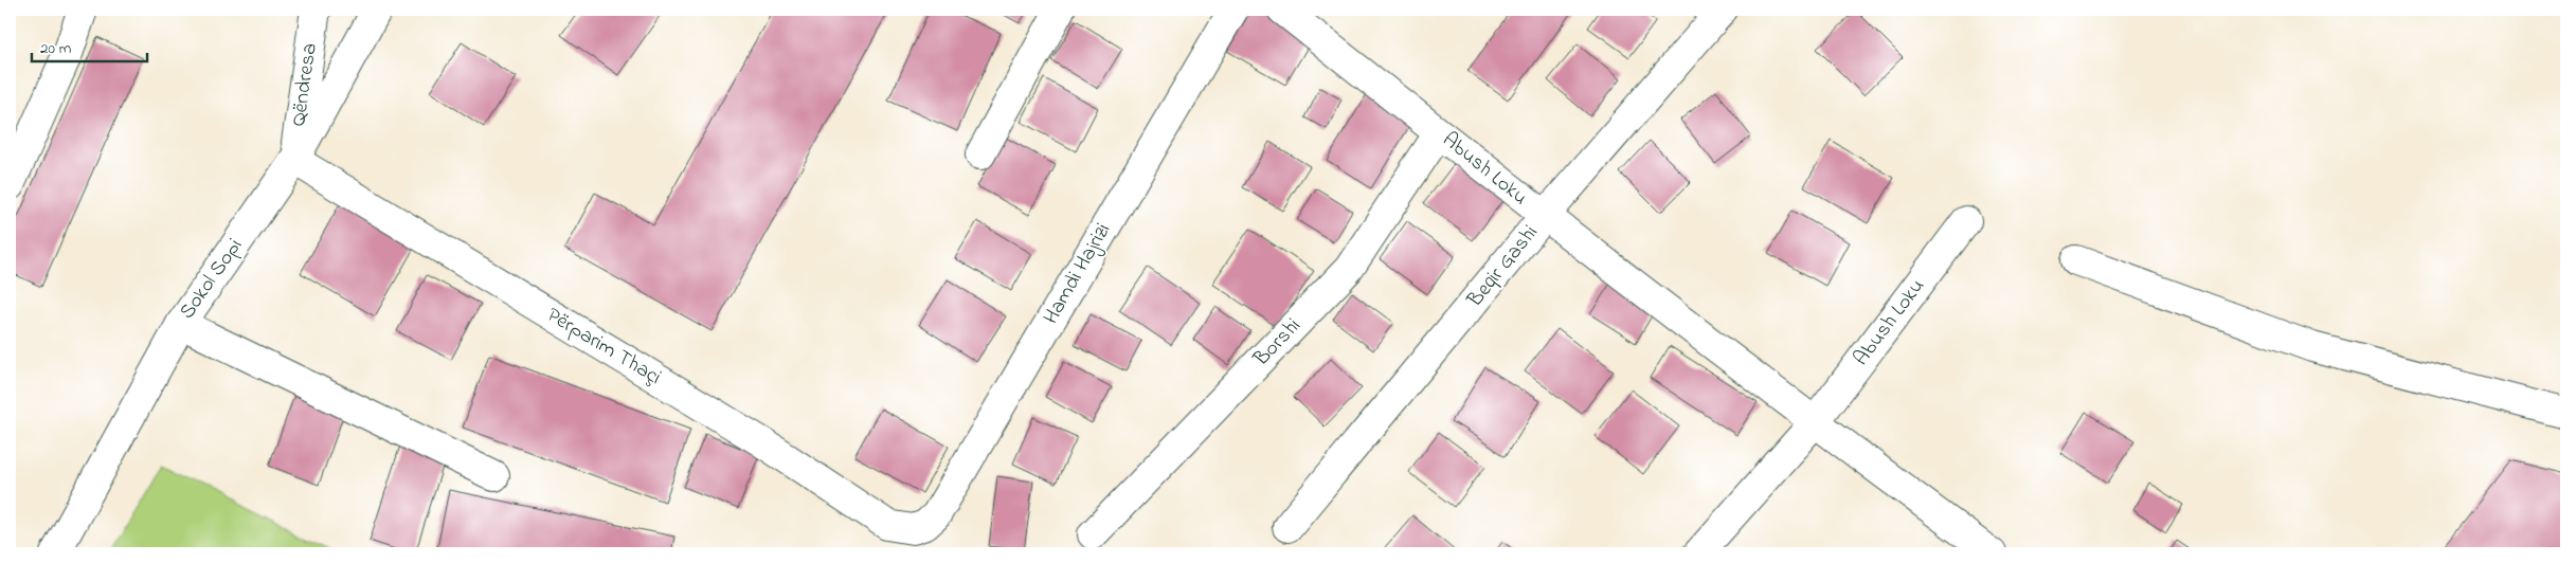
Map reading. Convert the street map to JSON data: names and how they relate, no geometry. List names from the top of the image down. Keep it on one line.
{"streets":{"street":["Qëndresa","Abush Loku","Beqir Gashi","Hamdi Hajrizi","Sokol Sopi","Borshi","Përparim Thaçi"]},"crossings":[["Qëndresa","Sokol Sopi"],["Qëndresa","Përparim Thaçi"],["Abush Loku","Beqir Gashi"],["Abush Loku","Borshi"],["Hamdi Hajrizi","Përparim Thaçi"],["Sokol Sopi","Përparim Thaçi"]],"scale_bar":"20 m"}
